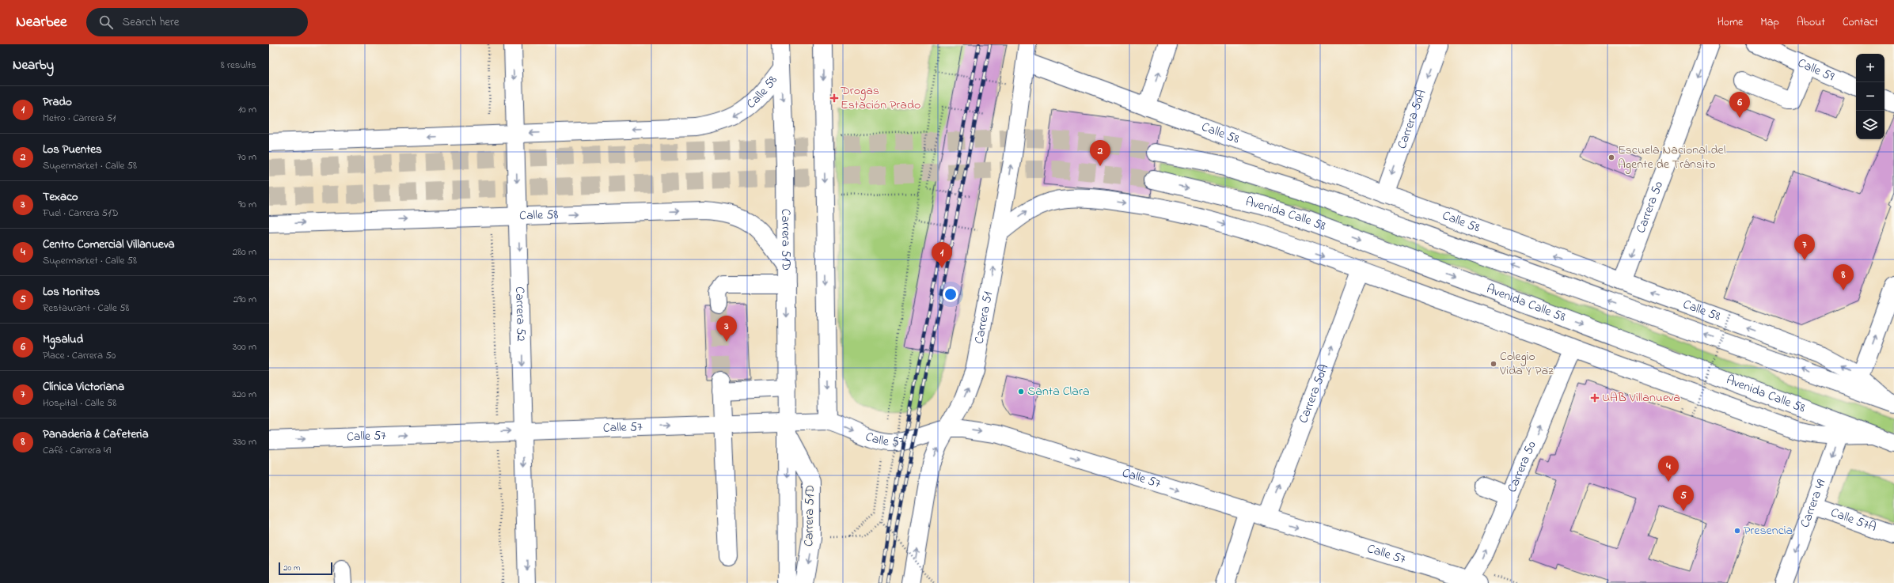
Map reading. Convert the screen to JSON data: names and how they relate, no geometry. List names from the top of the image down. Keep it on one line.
{"streets":{"street":["Calle 59","Calle 58","Carrera 50A","Carrera 50","Avenida Calle 58","Carrera 51D","Carrera 52","Carrera 51","Calle 57","Carrera 49","Calle 57A"]},"crossings":[["Calle 58","Carrera 50A"],["Calle 58","Carrera 50"],["Calle 58","Carrera 51D"],["Calle 58","Carrera 52"],["Calle 58","Carrera 51"],["Carrera 50A","Calle 57"],["Carrera 50","Calle 57"],["Avenida Calle 58","Carrera 49"],["Carrera 51D","Calle 57"],["Carrera 52","Calle 57"],["Carrera 51","Calle 57"],["Carrera 49","Calle 57A"]],"one_way":["Carrera 52","Carrera 51","Calle 57","Carrera 49"],"places":{"health":["Drogas Estación Prado","UAB Villanueva"],"other":["Escuela Nacional del Agente de Tránsito","Colegio Vida Y Paz","Santa Clara","Presencia"]},"scale_bar":"20 m","page":{"header":"Nearbee","search":"Search here","nav":["Home","Map","About","Contact"],"heading":["Nearby","8 results"],"map_buttons":["+","−"],"list":[{"mark":"1","name":"Prado","note":"Metro · Carrera 51","value":"10 m"},{"mark":"2","name":"Los Puentes","note":"Supermarket · Calle 58","value":"70 m"},{"mark":"3","name":"Texaco","note":"Fuel · Carrera 51D","value":"90 m"},{"mark":"4","name":"Centro Comercial Villanueva","note":"Supermarket · Calle 58","value":"280 m"},{"mark":"5","name":"Los Monitos","note":"Restaurant · Calle 58","value":"290 m"},{"mark":"6","name":"Mgsalud","note":"Place · Carrera 50","value":"300 m"},{"mark":"7","name":"Clínica Victoriana","note":"Hospital · Calle 58","value":"320 m"},{"mark":"8","name":"Panaderia & Cafeteria","note":"Café · Carrera 49","value":"330 m"}],"pins":["6","2","7","1","8","3","4","5"],"scale":"20 m"}}
